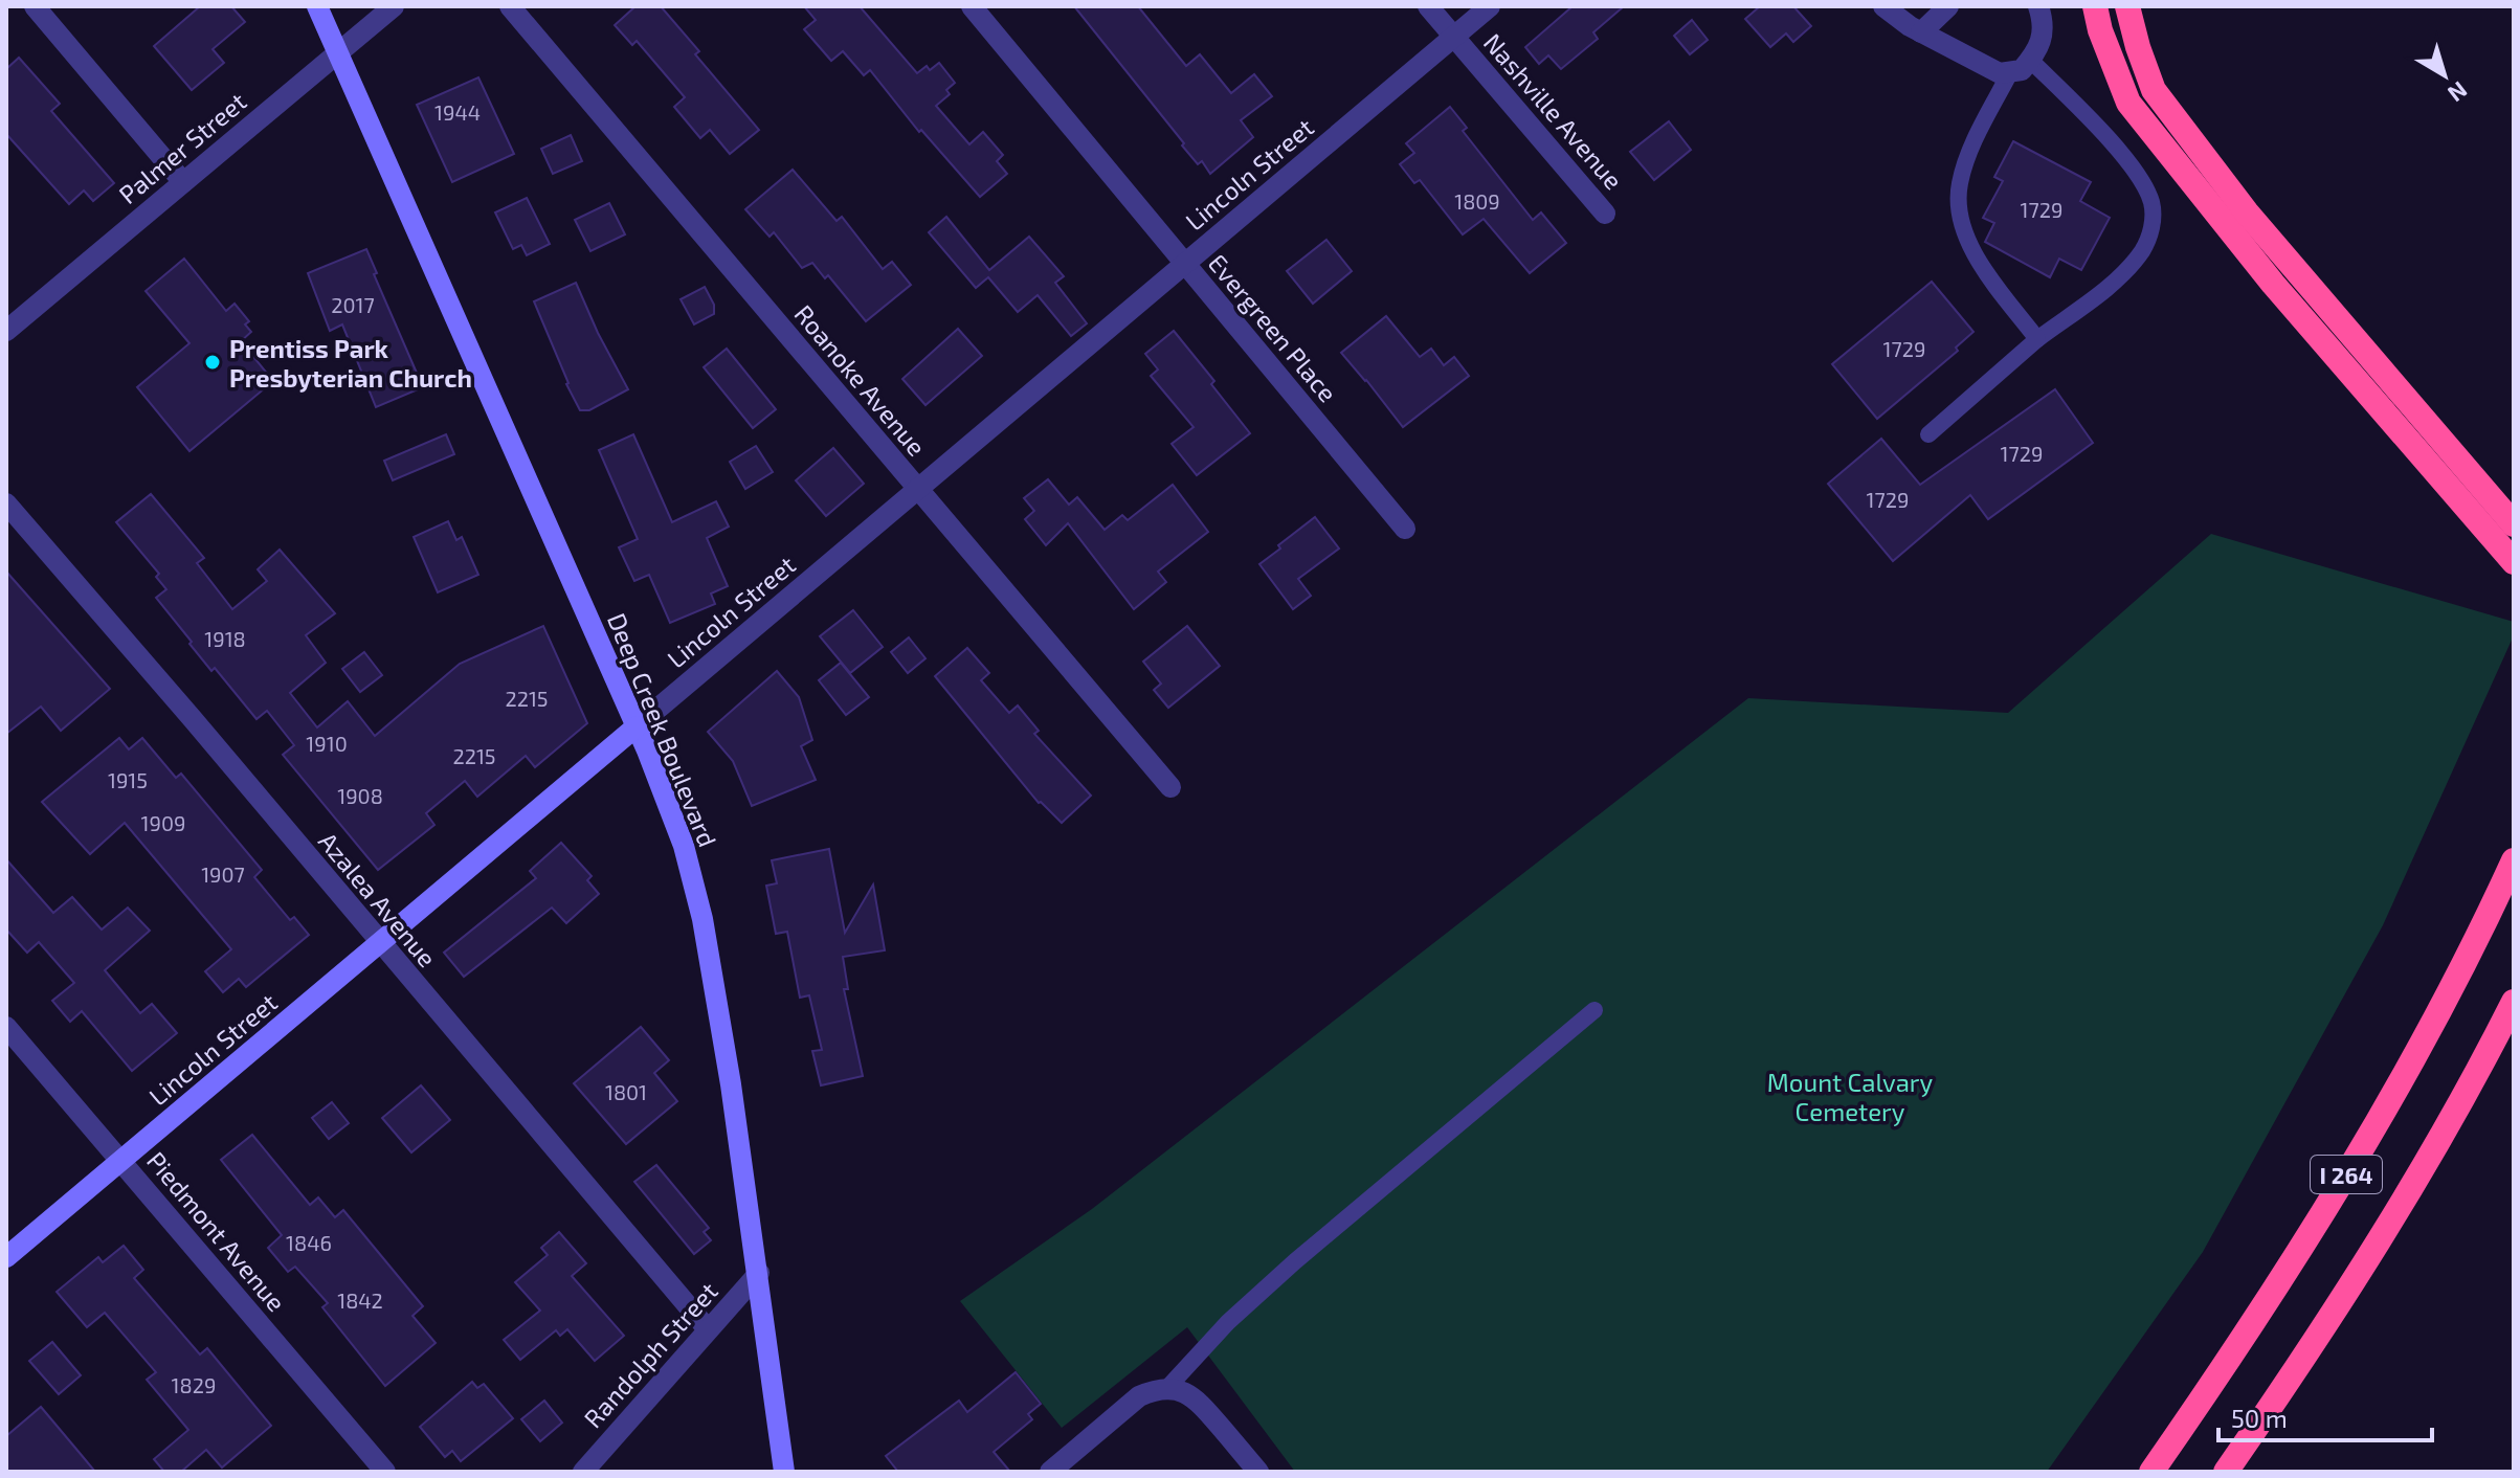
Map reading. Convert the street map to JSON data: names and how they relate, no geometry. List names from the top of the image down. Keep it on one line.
{"streets":{"highway":["I 264"],"street":["Nashville Avenue","Palmer Street","Lincoln Street","Evergreen Place","Roanoke Avenue","Deep Creek Boulevard","Azalea Avenue","Piedmont Avenue","Randolph Street"]},"crossings":[["Nashville Avenue","Lincoln Street"],["Palmer Street","Deep Creek Boulevard"],["Lincoln Street","Evergreen Place"],["Lincoln Street","Roanoke Avenue"],["Lincoln Street","Deep Creek Boulevard"],["Lincoln Street","Azalea Avenue"],["Lincoln Street","Piedmont Avenue"],["Deep Creek Boulevard","Randolph Street"],["Azalea Avenue","Randolph Street"]],"parks":["Mount Calvary Cemetery"],"places":["Prentiss Park Presbyterian Church"],"house_numbers":["1944","1809","1729","2017","1729","1729","1729","1918","2215","1910","2215","1915","1908","1909","1907","1801","1846","1842","1829"],"scale_bar":"50 m","north":"bottom right"}
